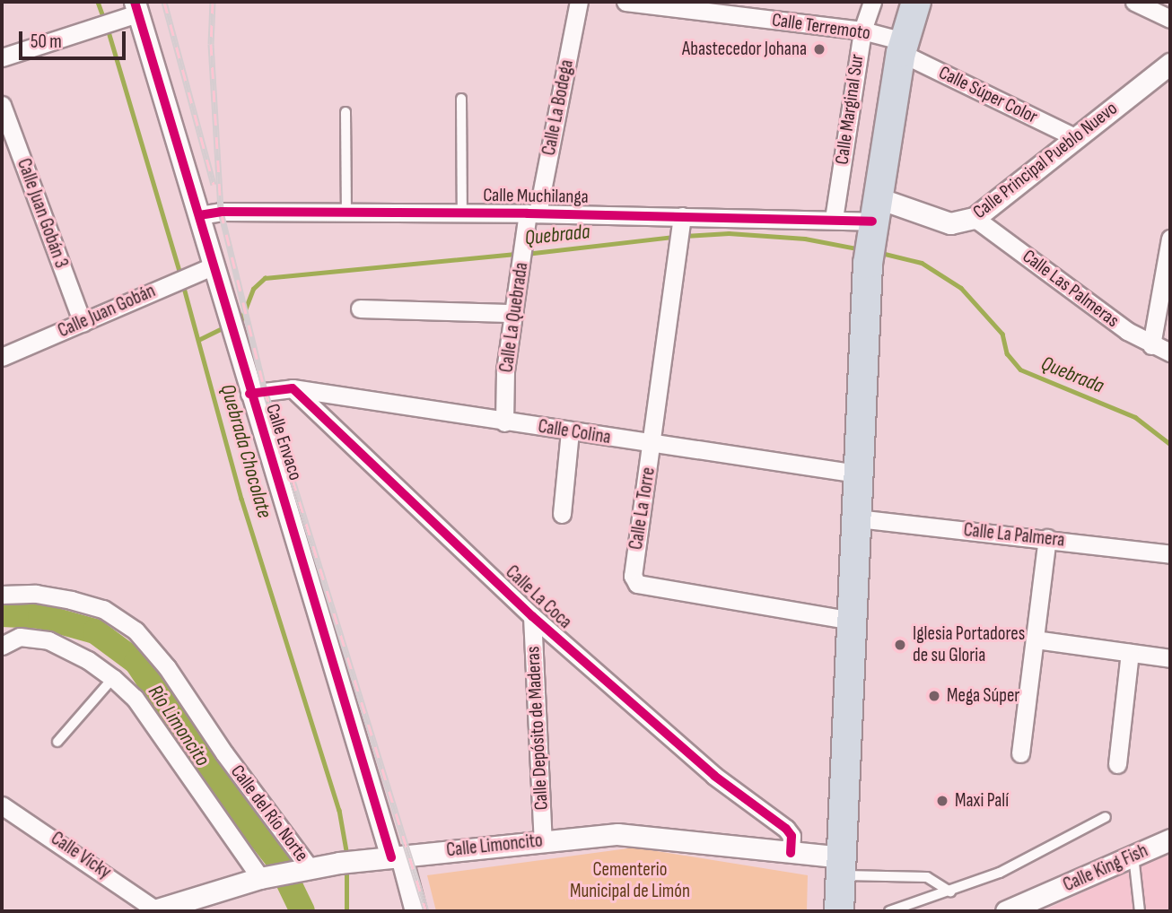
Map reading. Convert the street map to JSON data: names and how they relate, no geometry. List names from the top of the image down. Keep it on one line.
{"streets":{"street":["Calle Terremoto","Calle Súper Color","Calle La Bodega","Calle Marginal Sur","Calle Principal Pueblo Nuevo","Calle Muchilanga","Calle Juan Gobán 3","Calle Las Palmeras","Calle Juan Gobán","Calle La Quebrada","Calle Colina","Calle Envaco","Calle La Torre","Calle La Palmera","Calle La Coca","Calle Depósito de Maderas","Calle del Río Norte","Calle Limoncito","Calle Vicky","Calle King Fish"]},"crossings":[["Calle Terremoto","Calle Súper Color"],["Calle Terremoto","Calle Marginal Sur"],["Calle Súper Color","Calle Marginal Sur"],["Calle Súper Color","Calle Principal Pueblo Nuevo"],["Calle La Bodega","Calle Muchilanga"],["Calle La Bodega","Calle La Quebrada"],["Calle Marginal Sur","Calle Principal Pueblo Nuevo"],["Calle Marginal Sur","Calle Muchilanga"],["Calle Principal Pueblo Nuevo","Calle Muchilanga"],["Calle Principal Pueblo Nuevo","Calle Las Palmeras"],["Calle Muchilanga","Calle La Quebrada"],["Calle Muchilanga","Calle Envaco"],["Calle Muchilanga","Calle La Torre"],["Calle Juan Gobán 3","Calle Juan Gobán"],["Calle Juan Gobán","Calle Envaco"],["Calle La Quebrada","Calle Colina"],["Calle Colina","Calle La Torre"],["Calle Colina","Calle La Coca"],["Calle Envaco","Calle Limoncito"],["Calle La Coca","Calle Depósito de Maderas"],["Calle La Coca","Calle Limoncito"],["Calle Depósito de Maderas","Calle Limoncito"],["Calle del Río Norte","Calle Limoncito"],["Calle Limoncito","Calle Vicky"]],"water":["Quebrada","Quebrada Chocolate","Río Limoncito"],"parks":["Cementerio Municipal de Limón"],"places":["Abastecedor Johana","Iglesia Portadores de su Gloria","Mega Súper","Maxi Palí"],"scale_bar":"50 m"}
